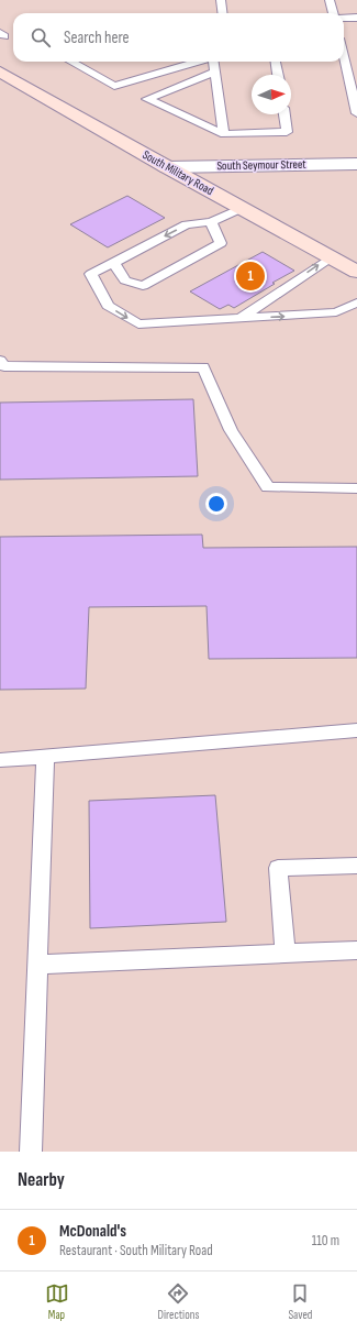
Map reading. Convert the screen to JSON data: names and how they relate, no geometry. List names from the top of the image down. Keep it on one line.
{"streets":{"main road":["South Military Road"],"street":["South Seymour Street"]},"crossings":[["South Seymour Street","South Military Road"]],"north":"right","page":{"search":"Search here","pins":"1","heading":"Nearby","list":[{"mark":"1","name":"McDonald's","note":"Restaurant · South Military Road","value":"110 m"}],"nav":["Map","Directions","Saved"]}}
